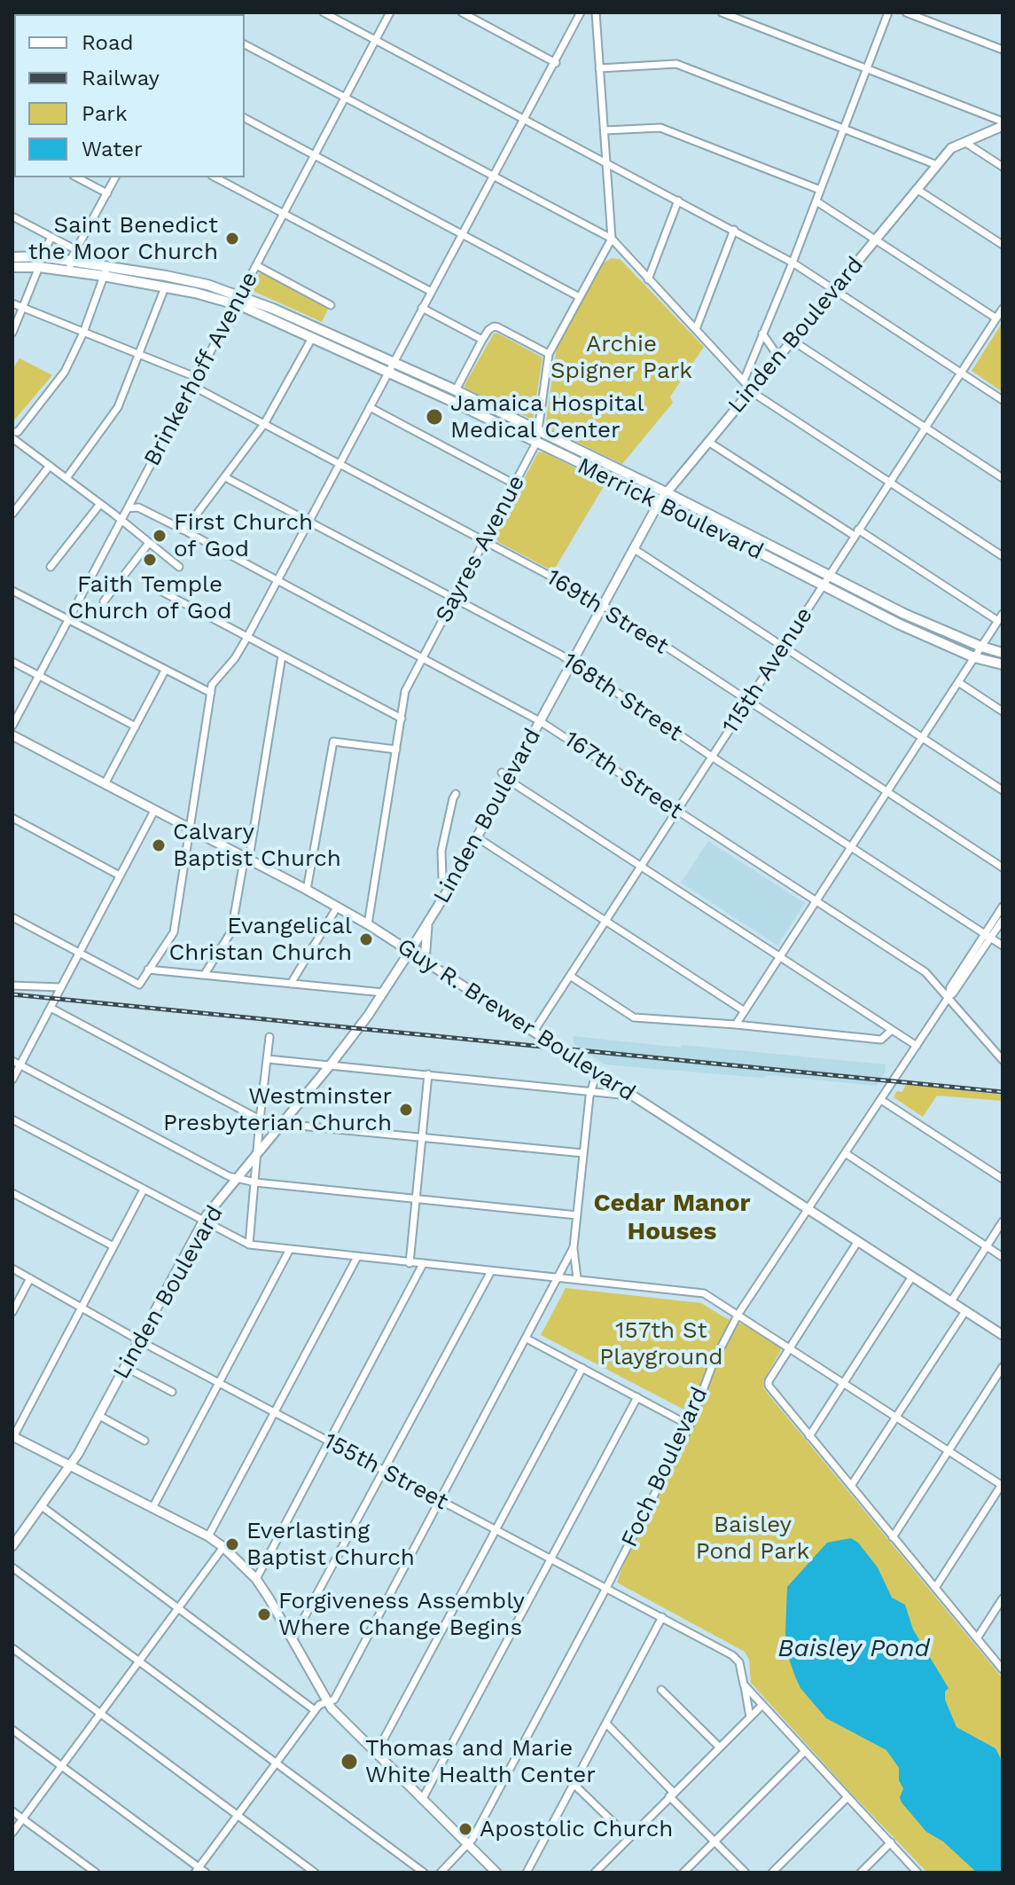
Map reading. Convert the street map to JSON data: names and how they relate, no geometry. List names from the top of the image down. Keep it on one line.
{"streets":{"main road":["Linden Boulevard","Merrick Boulevard","Guy R. Brewer Boulevard"],"street":["Brinkerhoff Avenue","Sayres Avenue","169th Street","115th Avenue","168th Street","167th Street","Foch Boulevard","155th Street"]},"crossings":[["Linden Boulevard","Merrick Boulevard"],["Linden Boulevard","169th Street"],["Linden Boulevard","168th Street"],["Linden Boulevard","167th Street"],["Linden Boulevard","Guy R. Brewer Boulevard"],["Linden Boulevard","155th Street"],["Brinkerhoff Avenue","Merrick Boulevard"],["Brinkerhoff Avenue","169th Street"],["Brinkerhoff Avenue","167th Street"],["Merrick Boulevard","Sayres Avenue"],["Merrick Boulevard","115th Avenue"],["Sayres Avenue","169th Street"],["Sayres Avenue","168th Street"],["Sayres Avenue","167th Street"],["Sayres Avenue","Guy R. Brewer Boulevard"],["169th Street","115th Avenue"],["115th Avenue","168th Street"],["115th Avenue","167th Street"],["115th Avenue","Guy R. Brewer Boulevard"],["168th Street","Foch Boulevard"],["167th Street","Foch Boulevard"],["Guy R. Brewer Boulevard","Foch Boulevard"],["Foch Boulevard","155th Street"]],"districts":["Cedar Manor Houses"],"water":["Baisley Pond"],"parks":["Archie Spigner Park","157th St Playground","Baisley Pond Park"],"places":["Saint Benedict the Moor Church","Jamaica Hospital Medical Center","First Church of God","Faith Temple Church of God","Calvary Baptist Church","Evangelical Christan Church","Westminster Presbyterian Church","Everlasting Baptist Church","Forgiveness Assembly Where Change Begins","Thomas and Marie White Health Center","Apostolic Church"],"legend":["Road","Railway","Park","Water"]}
